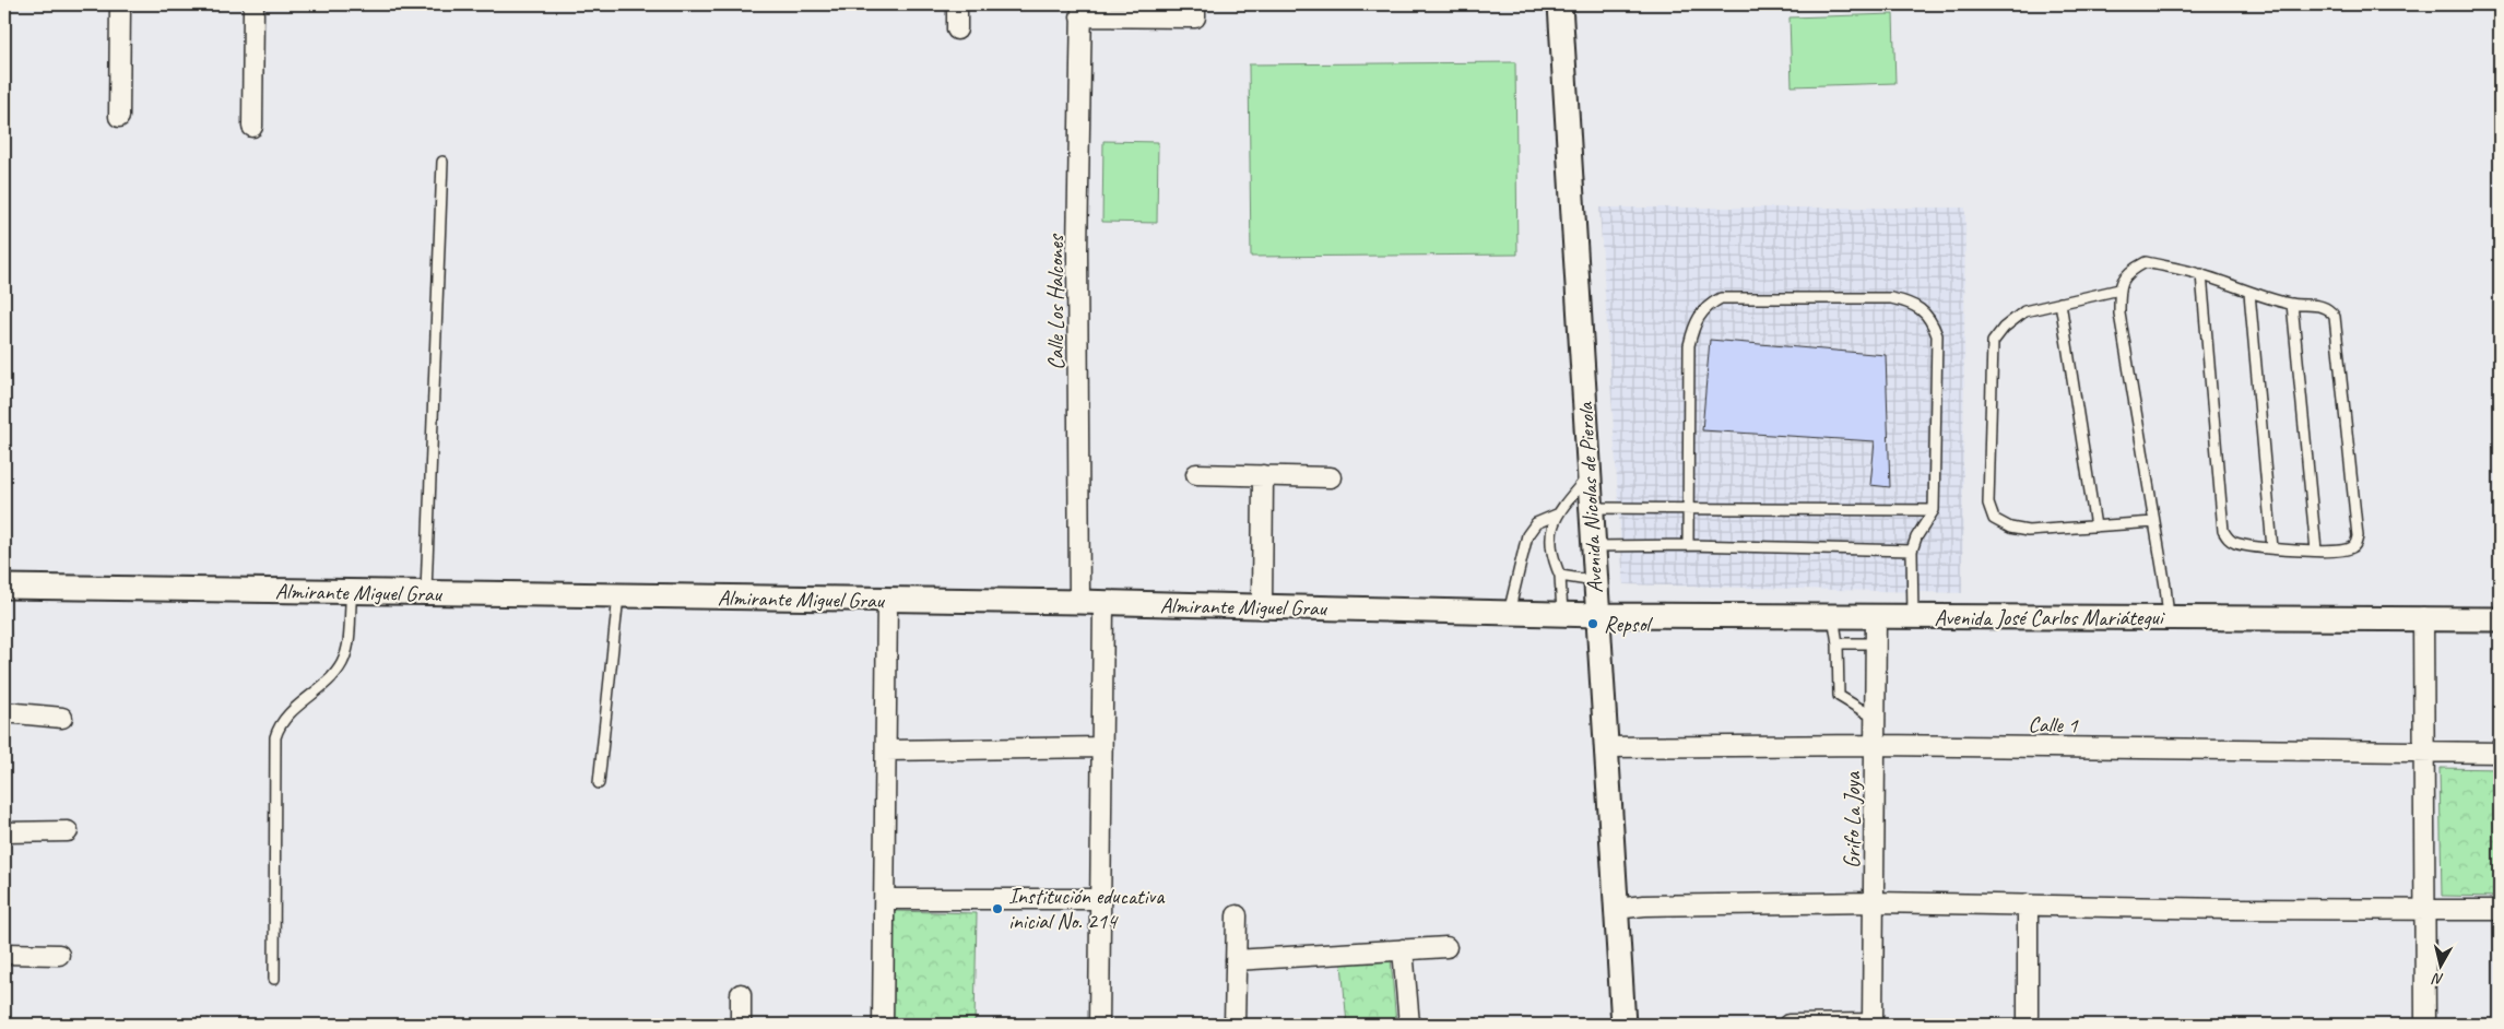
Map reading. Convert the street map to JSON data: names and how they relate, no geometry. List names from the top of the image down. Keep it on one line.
{"streets":{"street":["Calle Los Halcones","Avenida Nicolas de Pierola","Almirante Miguel Grau","Avenida José Carlos Mariátegui","Calle 1","Grifo La Joya"]},"crossings":[["Calle Los Halcones","Almirante Miguel Grau"],["Avenida Nicolas de Pierola","Almirante Miguel Grau"],["Avenida Nicolas de Pierola","Avenida José Carlos Mariátegui"],["Avenida Nicolas de Pierola","Calle 1"],["Almirante Miguel Grau","Avenida José Carlos Mariátegui"],["Avenida José Carlos Mariátegui","Grifo La Joya"],["Calle 1","Grifo La Joya"]],"places":["Repsol","Institución educativa inicial No. 214"],"north":"bottom"}
